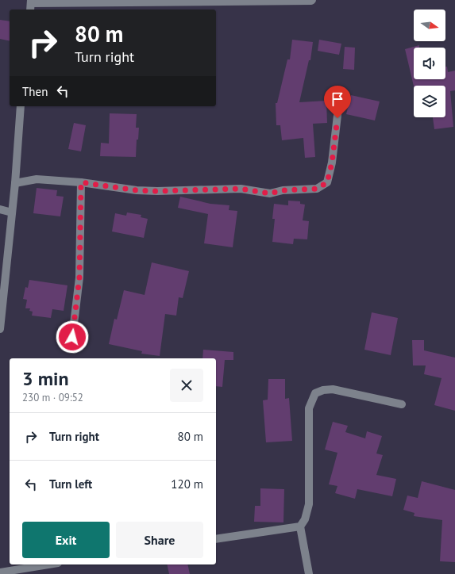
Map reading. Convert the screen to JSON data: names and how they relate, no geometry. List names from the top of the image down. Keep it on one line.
{"north":"right","page":{"turn":["80 m","Turn right"],"then":"Then","heading":["3 min","230 m · 09:52"],"list":[{"name":"Turn right","value":"80 m"},{"name":"Turn left","value":"120 m"}],"buttons":["Exit","Share"]}}
